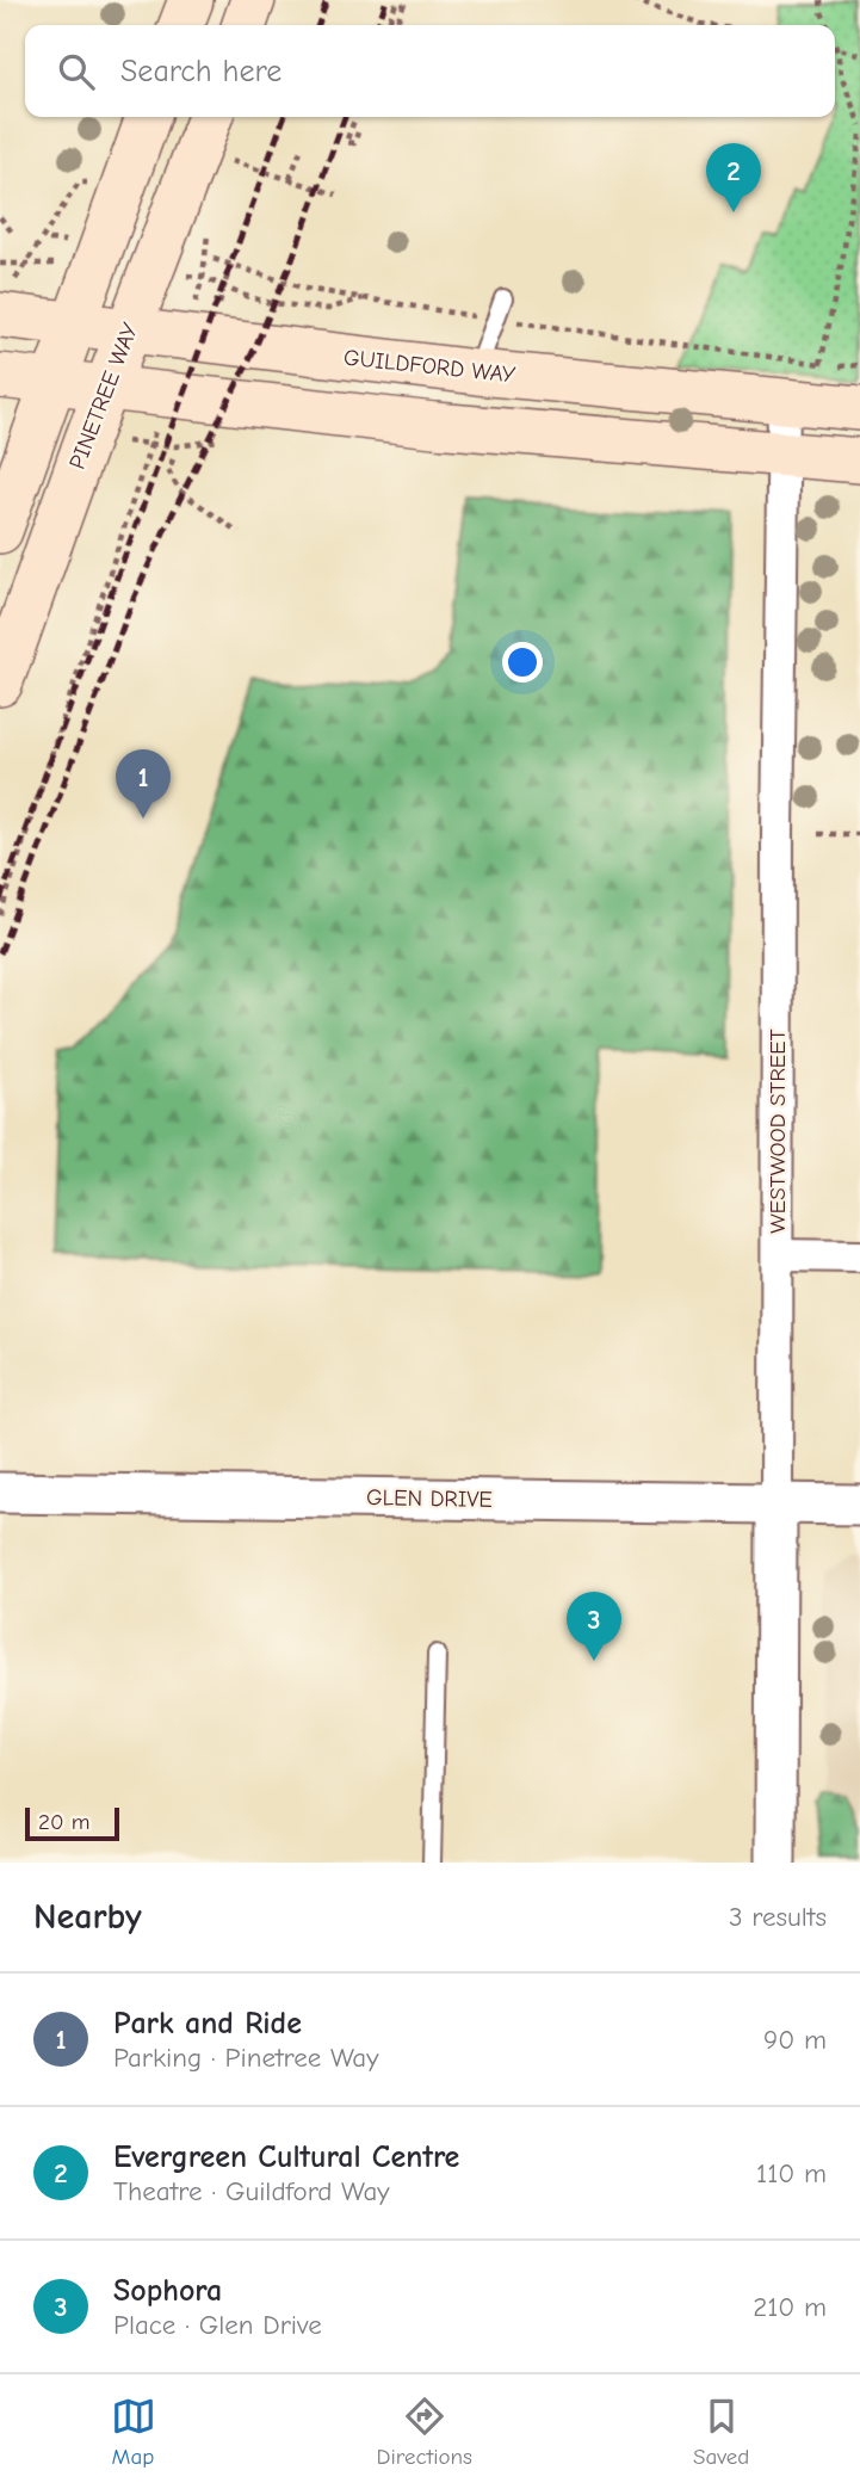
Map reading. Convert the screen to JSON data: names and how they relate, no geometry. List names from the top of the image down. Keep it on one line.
{"streets":{"main road":["GUILDFORD WAY","PINETREE WAY"],"street":["WESTWOOD STREET","GLEN DRIVE"]},"crossings":[["GUILDFORD WAY","PINETREE WAY"],["GUILDFORD WAY","WESTWOOD STREET"],["WESTWOOD STREET","GLEN DRIVE"]],"scale_bar":"20 m","page":{"search":"Search here","pins":["2","1","3"],"scale":"20 m","heading":["Nearby","3 results"],"list":[{"mark":"1","name":"Park and Ride","note":"Parking · Pinetree Way","value":"90 m"},{"mark":"2","name":"Evergreen Cultural Centre","note":"Theatre · Guildford Way","value":"110 m"},{"mark":"3","name":"Sophora","note":"Place · Glen Drive","value":"210 m"}],"nav":["Map","Directions","Saved"]}}
